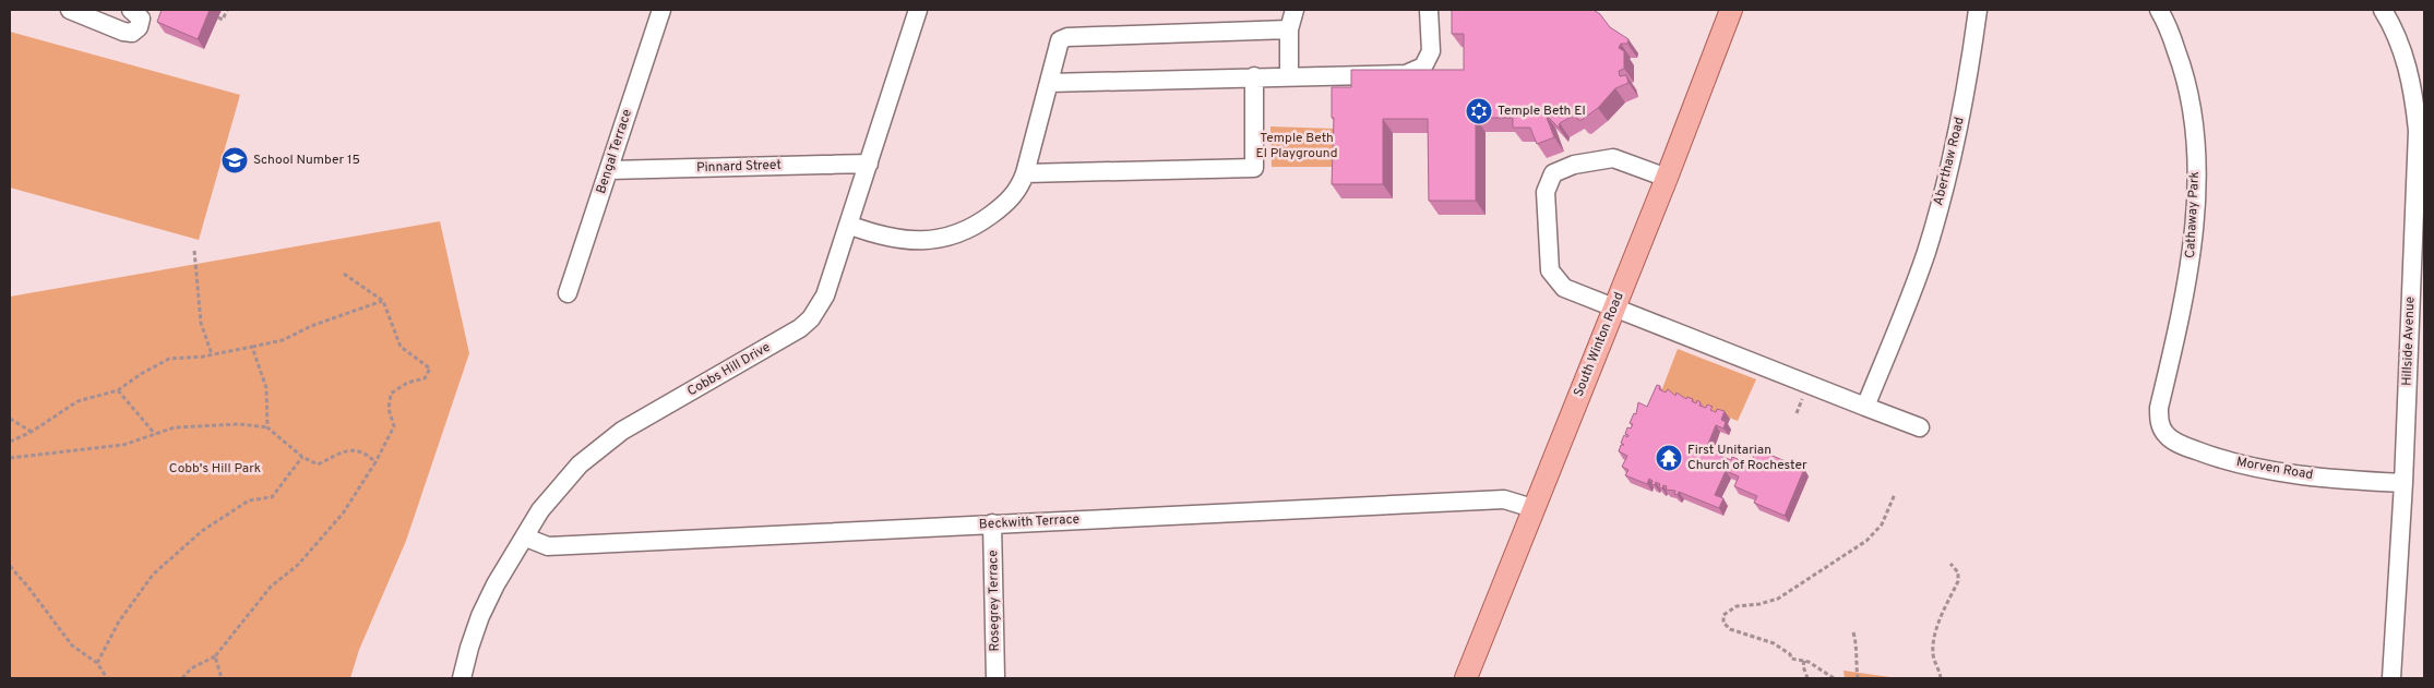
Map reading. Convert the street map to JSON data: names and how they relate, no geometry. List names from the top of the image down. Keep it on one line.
{"streets":{"main road":["South Winton Road"],"street":["Bengal Terrace","Aberthaw Road","Pinnard Street","Cathaway Park","Hillside Avenue","Cobbs Hill Drive","Morven Road","Beckwith Terrace","Rosegrey Terrace"]},"crossings":[["Bengal Terrace","Pinnard Street"],["Pinnard Street","Cobbs Hill Drive"],["Cathaway Park","Morven Road"],["Hillside Avenue","Morven Road"],["South Winton Road","Beckwith Terrace"],["Cobbs Hill Drive","Beckwith Terrace"],["Beckwith Terrace","Rosegrey Terrace"]],"parks":["Temple Beth El Playground","Cobb's Hill Park"],"places":{"synagogue":["Temple Beth El"],"school or university":["School Number 15"],"temple":["First Unitarian Church of Rochester"]}}
